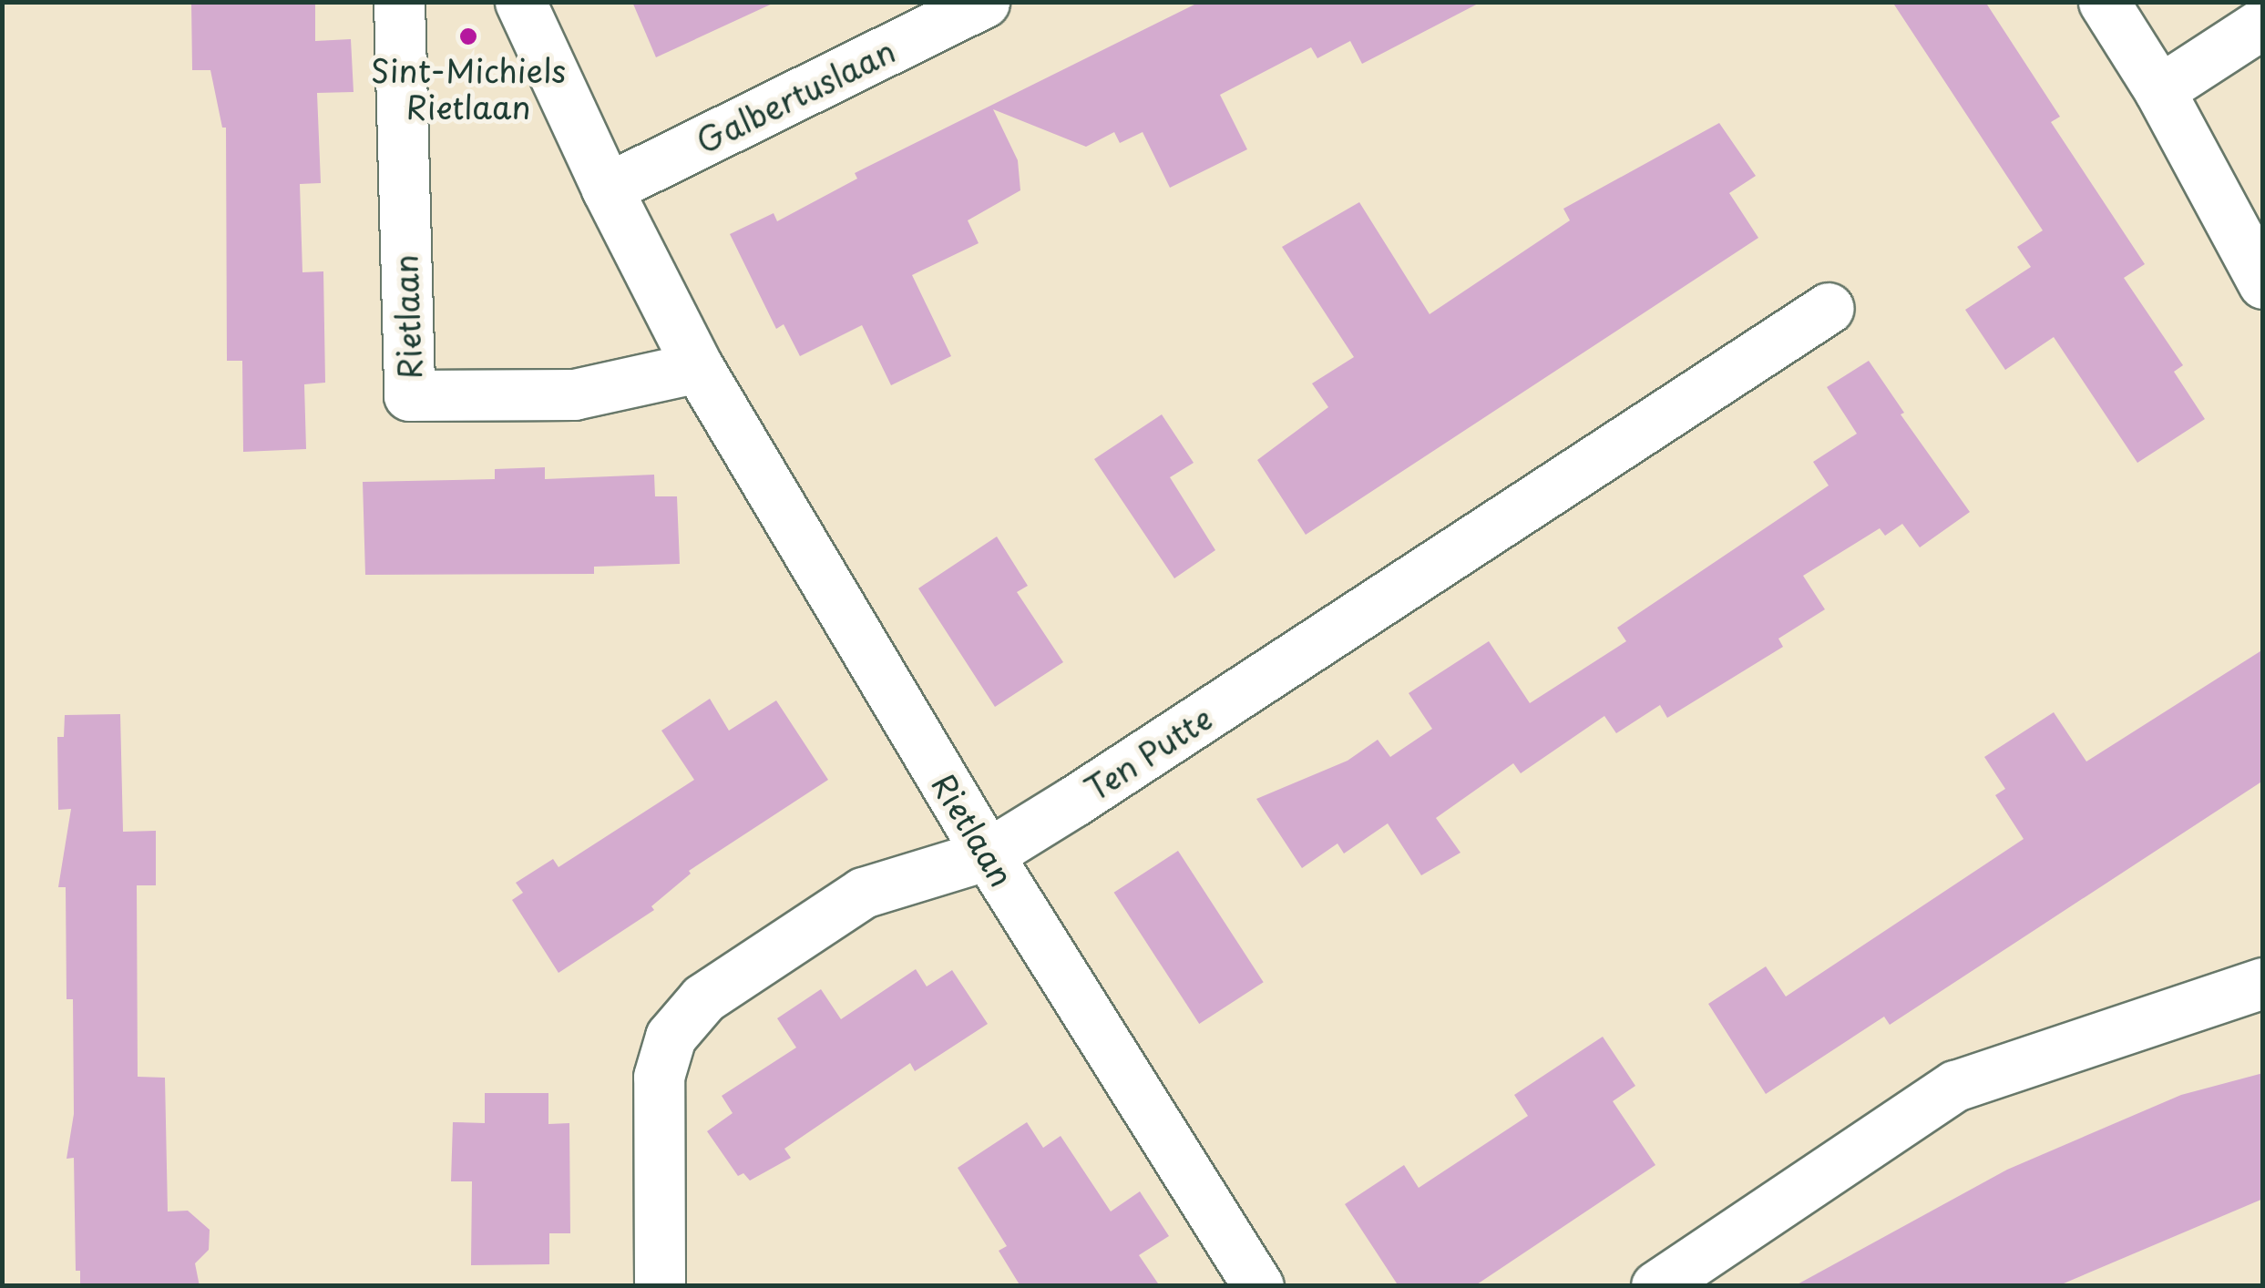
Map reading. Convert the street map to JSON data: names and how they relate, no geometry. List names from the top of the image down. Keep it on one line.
{"streets":{"street":["Galbertuslaan","Rietlaan","Ten Putte"]},"crossings":[["Galbertuslaan","Rietlaan"],["Rietlaan","Ten Putte"]],"places":["Sint-Michiels Rietlaan"]}
